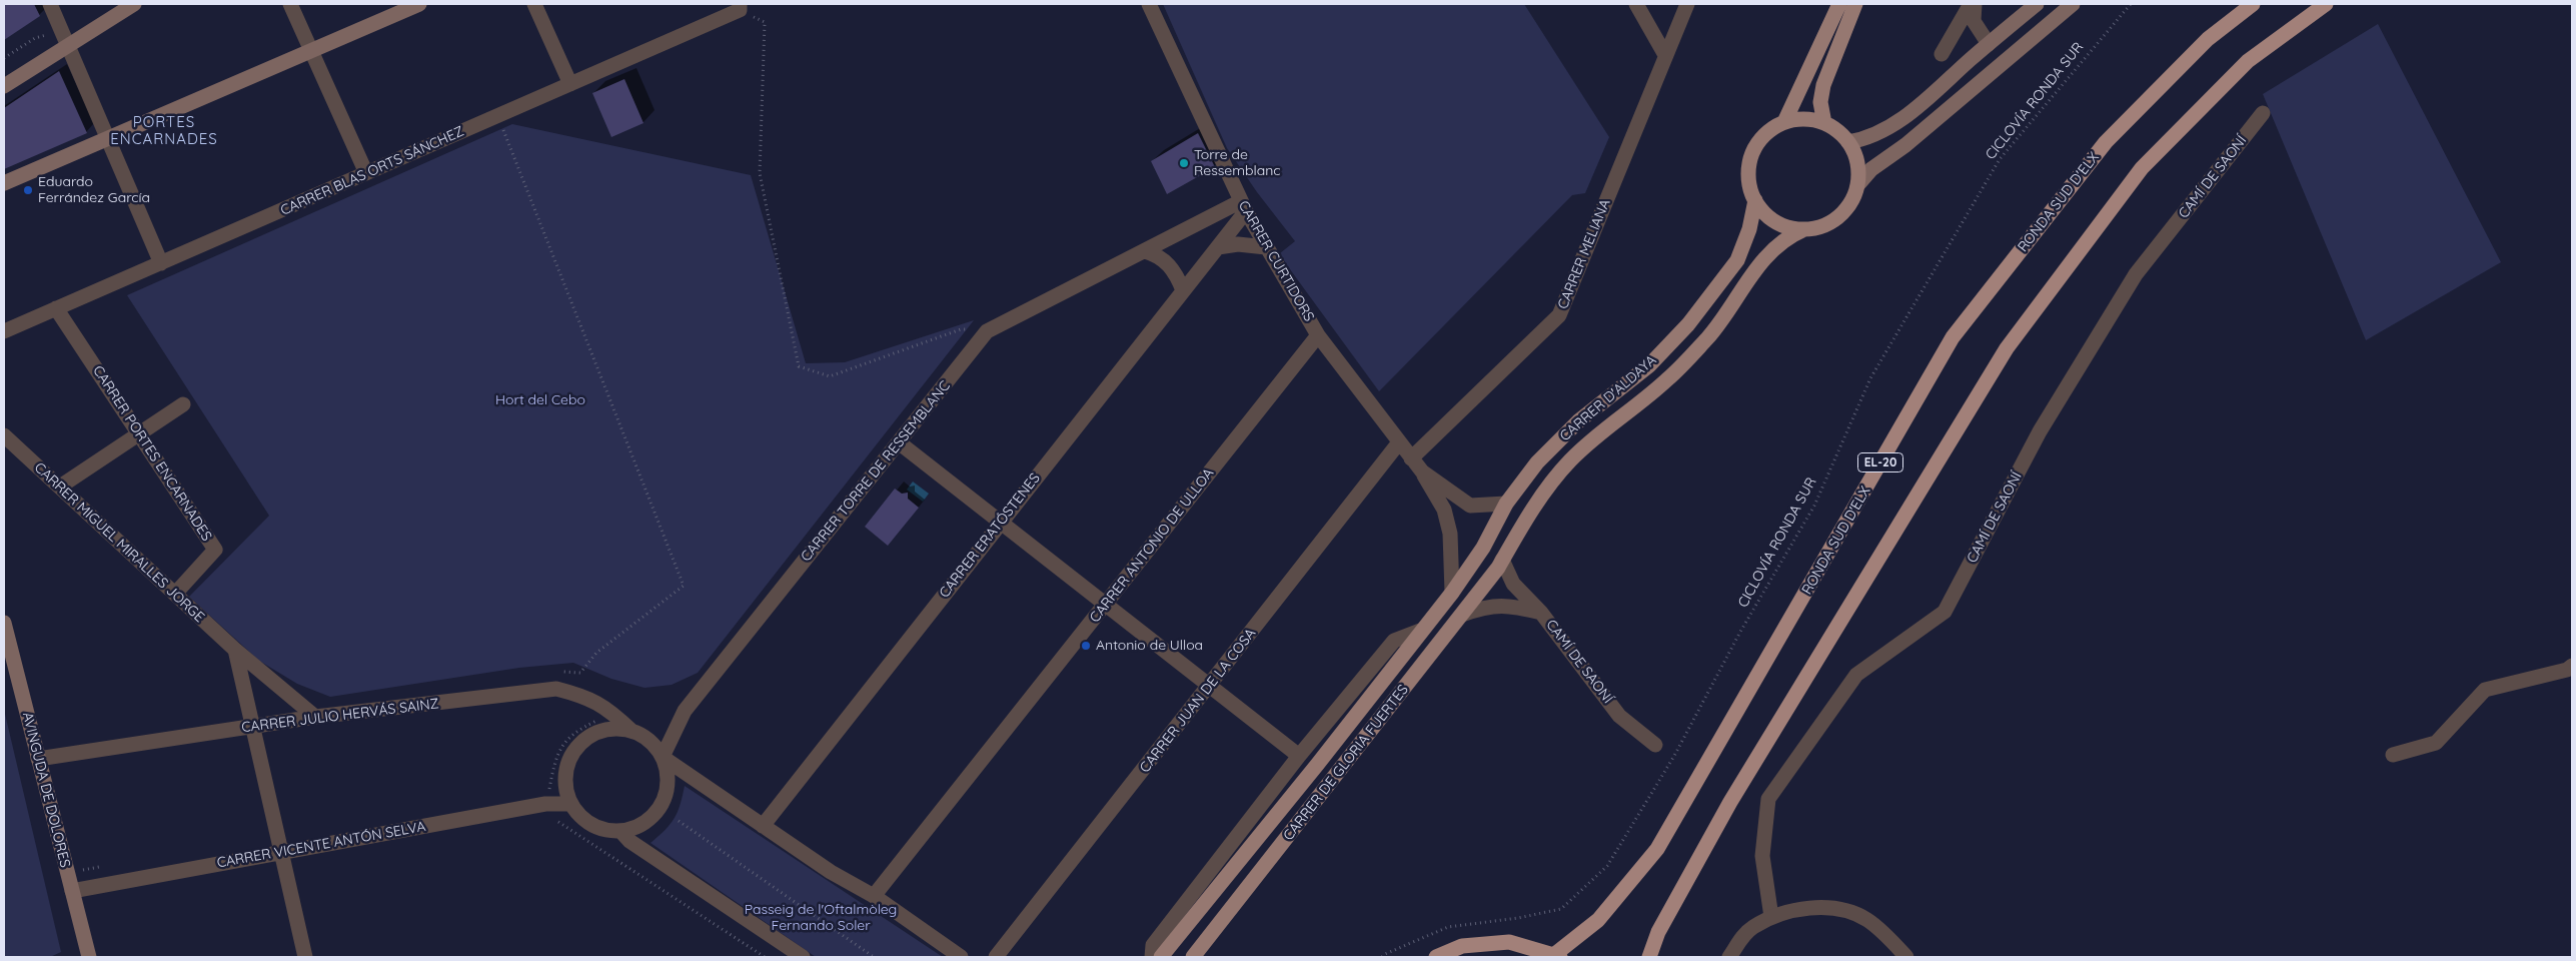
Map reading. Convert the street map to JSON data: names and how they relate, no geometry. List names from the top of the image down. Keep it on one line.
{"streets":{"highway":["RONDA SUD D'ELX","EL-20"],"main road":["CARRER D'ALDAYA","CARRER DE GLORIA FUERTES","AVINGUDA DE DOLORES"],"street":["CARRER BLAS ORTS SÁNCHEZ","CAMÍ DE SAONÍ","CARRER MELIANA","CARRER CURTIDORS","CARRER PORTES ENCARNADES","CARRER TORRE DE RESSEMBLANC","CARRER ERATÓSTENES","CARRER MIGUEL MIRALLES JORGE","CARRER ANTONIO DE ULLOA","CARRER JUAN DE LA COSA","CARRER JULIO HERVÁS SAINZ","CARRER VICENTE ANTÓN SELVA"],"path":["CICLOVÍA RONDA SUR"]},"crossings":[["CARRER BLAS ORTS SÁNCHEZ","CARRER PORTES ENCARNADES"],["CAMÍ DE SAONÍ","CARRER DE GLORIA FUERTES"],["RONDA SUD D'ELX","EL-20"],["CARRER MELIANA","CARRER CURTIDORS"],["CARRER CURTIDORS","CARRER D'ALDAYA"],["CARRER CURTIDORS","CARRER TORRE DE RESSEMBLANC"],["CARRER CURTIDORS","CARRER ERATÓSTENES"],["CARRER CURTIDORS","CARRER ANTONIO DE ULLOA"],["CARRER CURTIDORS","CARRER JUAN DE LA COSA"],["CARRER CURTIDORS","CARRER DE GLORIA FUERTES"],["CARRER D'ALDAYA","CARRER DE GLORIA FUERTES"],["CARRER PORTES ENCARNADES","CARRER MIGUEL MIRALLES JORGE"],["CARRER TORRE DE RESSEMBLANC","CARRER ERATÓSTENES"],["CARRER TORRE DE RESSEMBLANC","CARRER JULIO HERVÁS SAINZ"],["CARRER TORRE DE RESSEMBLANC","CARRER VICENTE ANTÓN SELVA"],["CARRER MIGUEL MIRALLES JORGE","CARRER JULIO HERVÁS SAINZ"],["CARRER JULIO HERVÁS SAINZ","AVINGUDA DE DOLORES"],["CARRER JULIO HERVÁS SAINZ","CARRER VICENTE ANTÓN SELVA"],["AVINGUDA DE DOLORES","CARRER VICENTE ANTÓN SELVA"]],"districts":["PORTES ENCARNADES"],"parks":["Hort del Cebo","Passeig de l'Oftalmòleg Fernando Soler"],"places":["Torre de Ressemblanc","Eduardo Ferrández García","Antonio de Ulloa"]}
